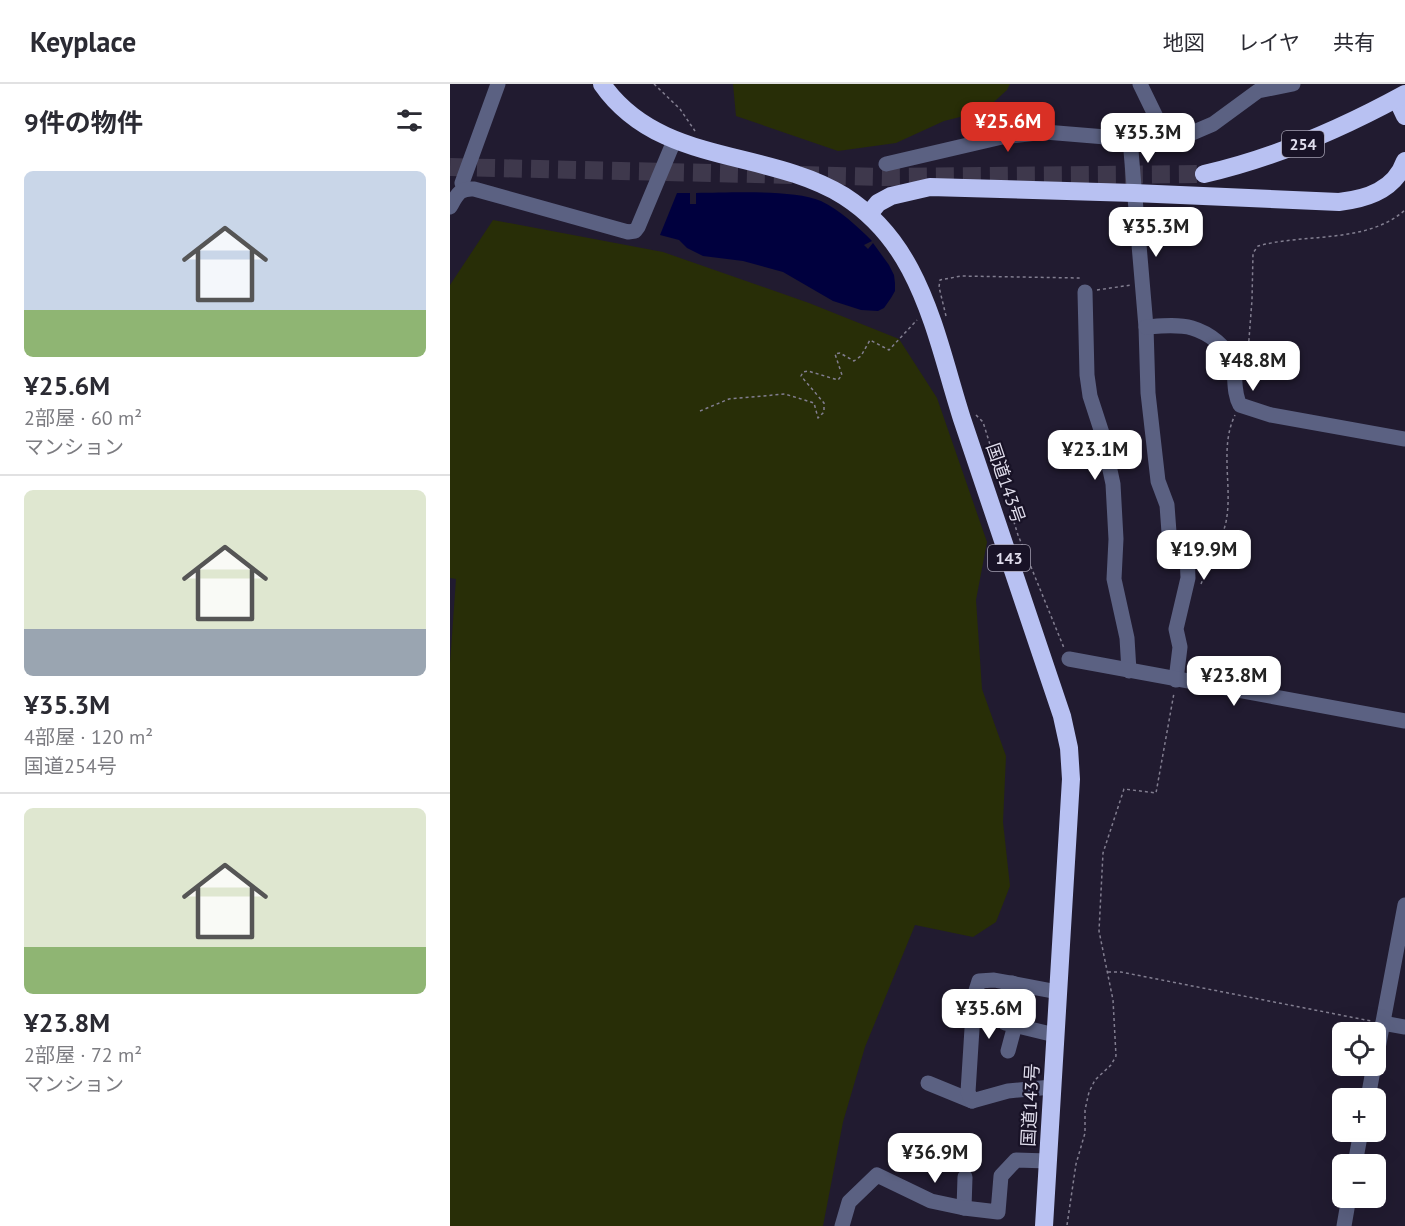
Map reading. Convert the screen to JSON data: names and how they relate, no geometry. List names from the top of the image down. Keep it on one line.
{"streets":{"highway":["254","国道143号","143"]},"page":{"header":"Keyplace","nav":["地図","レイヤ","共有"],"heading":"9件の物件","price":["¥25.6M","¥35.3M","¥35.3M","¥48.8M","¥23.1M","¥19.9M","¥23.8M","¥35.6M","¥36.9M"],"list":[{"name":"¥25.6M","note":"2部屋 · 60 m² · マンション"},{"name":"¥35.3M","note":"4部屋 · 120 m² · 国道254号"},{"name":"¥23.8M","note":"2部屋 · 72 m² · マンション"}],"map_buttons":["+","−"]}}
